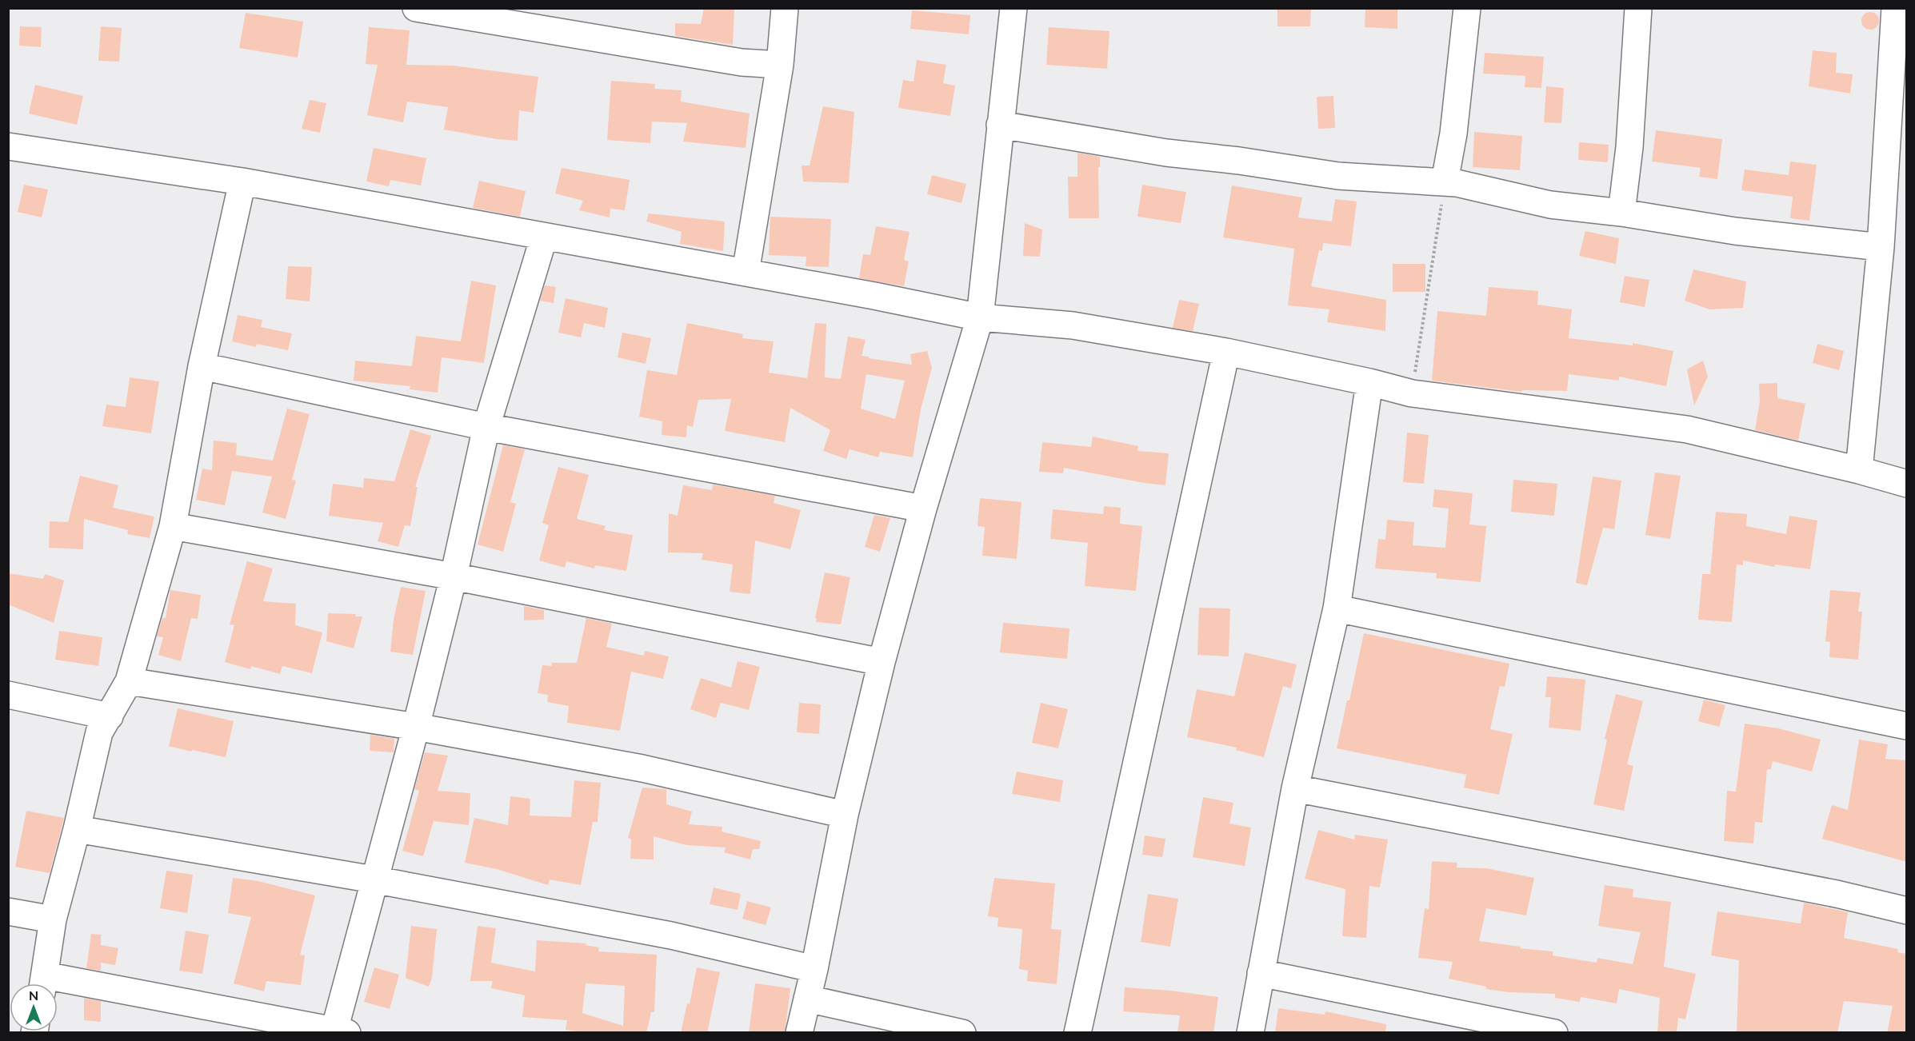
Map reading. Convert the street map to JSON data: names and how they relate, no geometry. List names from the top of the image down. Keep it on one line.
{"north":"top"}
